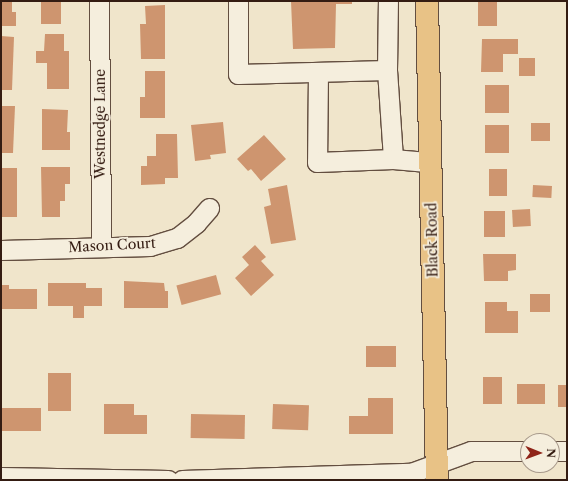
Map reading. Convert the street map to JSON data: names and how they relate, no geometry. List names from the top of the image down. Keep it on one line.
{"streets":{"main road":["Black Road"],"street":["Westnedge Lane","Mason Court"]},"crossings":[["Westnedge Lane","Mason Court"]],"north":"right"}
